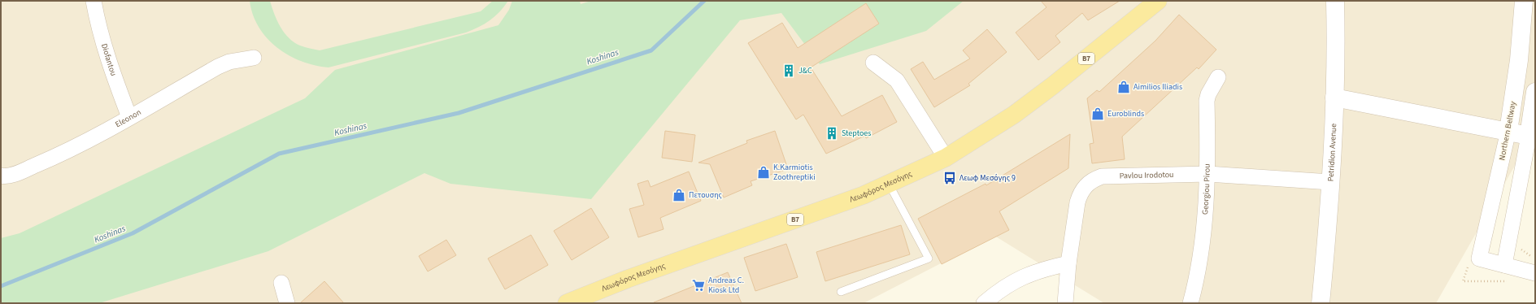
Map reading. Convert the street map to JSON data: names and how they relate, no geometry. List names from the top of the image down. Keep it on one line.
{"streets":{"main road":["B7","Λεωφόρος Μεσόγης"],"street":["Diofantou","Eleonon","Northern Beltway","Petridion Avenue","Pavlou Irodotou","Georgiou Pirou"]},"crossings":[["Diofantou","Eleonon"],["Petridion Avenue","Pavlou Irodotou"],["Pavlou Irodotou","Georgiou Pirou"]],"water":["Koshinas"],"places":{"building":["J&C","Steptoes"],"shop":["Aimilios Iliadis","Euroblinds","K.Karmiotis Zoothreptiki","Πετουσης"],"bus stop":["Λεωφ Μεσόγης 9"],"supermarket":["Andreas C. Kiosk Ltd"]}}
